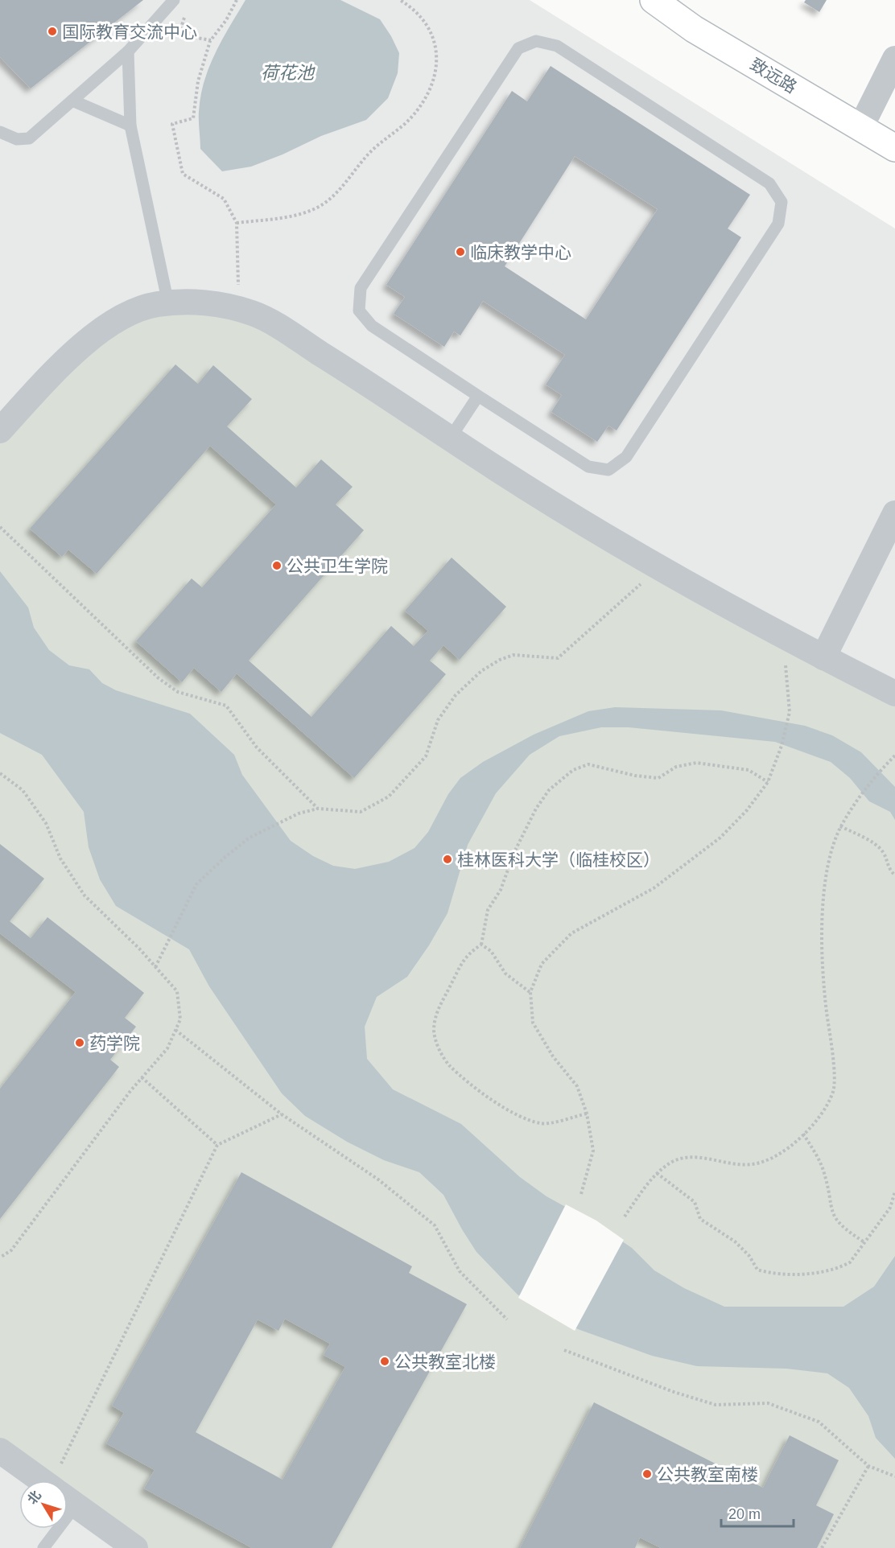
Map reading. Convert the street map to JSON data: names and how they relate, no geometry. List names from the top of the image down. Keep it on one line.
{"streets":{"main road":["致远路"]},"water":["荷花池"],"places":["国际教育交流中心","临床教学中心","公共卫生学院","桂林医科大学（临桂校区）","药学院","公共教室北楼","公共教室南楼"],"scale_bar":"20 m","north":"top left"}
